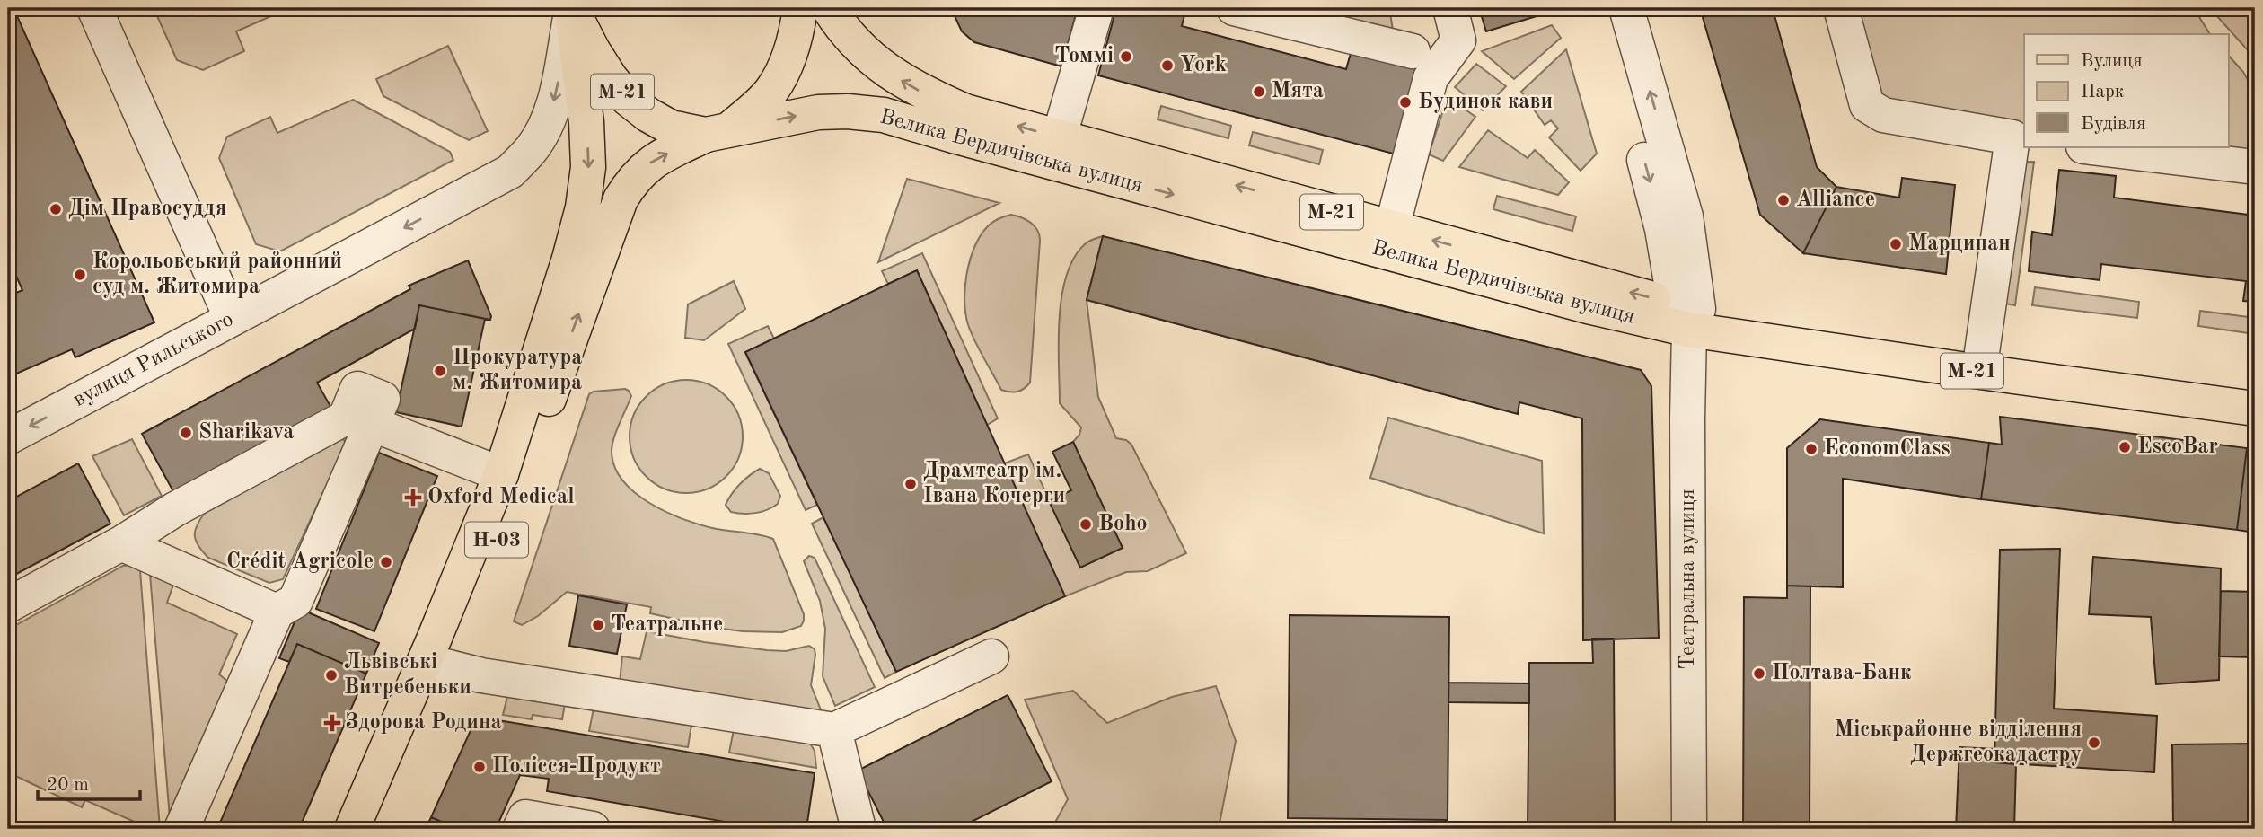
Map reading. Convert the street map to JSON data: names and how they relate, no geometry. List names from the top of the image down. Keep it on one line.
{"streets":{"main road":["М-21","Велика Бердичівська вулиця","Н-03"],"street":["вулиця Рильського","Театральна вулиця"]},"crossings":[["М-21","Велика Бердичівська вулиця"],["М-21","вулиця Рильського"],["М-21","Н-03"],["Велика Бердичівська вулиця","Н-03"],["Велика Бердичівська вулиця","Театральна вулиця"],["вулиця Рильського","Н-03"]],"places":{"other":["Томмі","York","Мята","Будинок кави","Alliance","Дім Правосуддя","Марципан","Корольовський районний суд м. Житомира","Прокуратура м. Житомира","Sharikava","EscoBar","EconomClass","Драмтеатр ім. Івана Кочерги","Boho","Crédit Agricole","Театральне","Полтава-Банк","Львівські Витребеньки","Міськрайонне відділення Держгеокадастру","Полісся-Продукт"],"health":["Oxford Medical","Здорова Родина"]},"legend":["Вулиця","Парк","Будівля"],"scale_bar":"20 m"}
